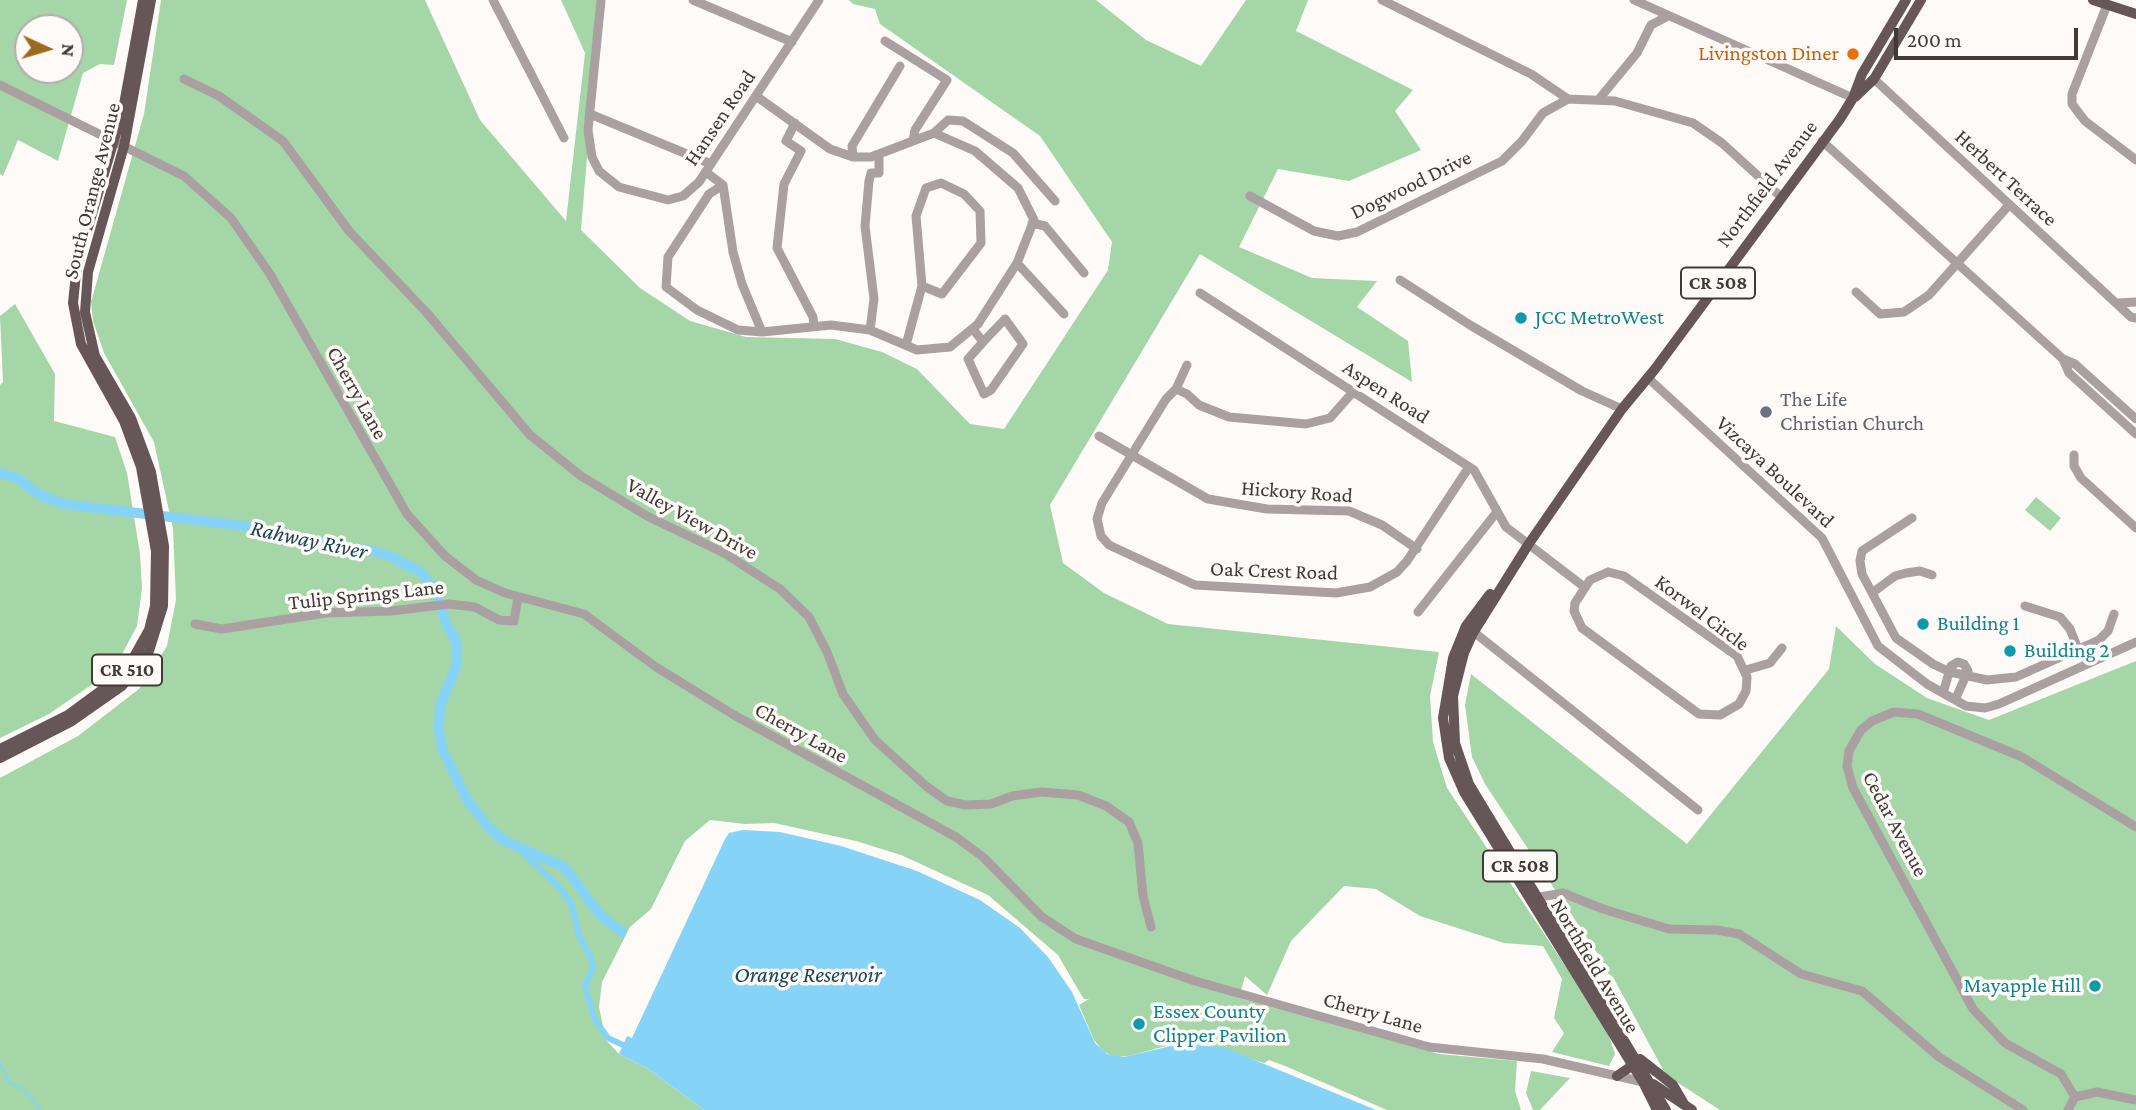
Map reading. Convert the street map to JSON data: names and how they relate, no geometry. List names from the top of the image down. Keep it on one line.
{"streets":{"main road":["Northfield Avenue","South Orange Avenue","CR 508","CR 510"],"street":["Hansen Road","Herbert Terrace","Dogwood Drive","Aspen Road","Cherry Lane","Vizcaya Boulevard","Hickory Road","Valley View Drive","Oak Crest Road","Tulip Springs Lane","Korwel Circle","Cedar Avenue"]},"crossings":[["Herbert Terrace","CR 508"],["Northfield Avenue","CR 508"],["Northfield Avenue","Aspen Road"],["Northfield Avenue","Cherry Lane"],["Northfield Avenue","Vizcaya Boulevard"],["South Orange Avenue","Cherry Lane"],["Aspen Road","Oak Crest Road"],["Cherry Lane","Tulip Springs Lane"],["Hickory Road","Oak Crest Road"]],"water":["Rahway River","Orange Reservoir"],"places":["Livingston Diner","JCC MetroWest","The Life Christian Church","Building 1","Building 2","Mayapple Hill","Essex County Clipper Pavilion"],"scale_bar":"200 m","north":"right"}
